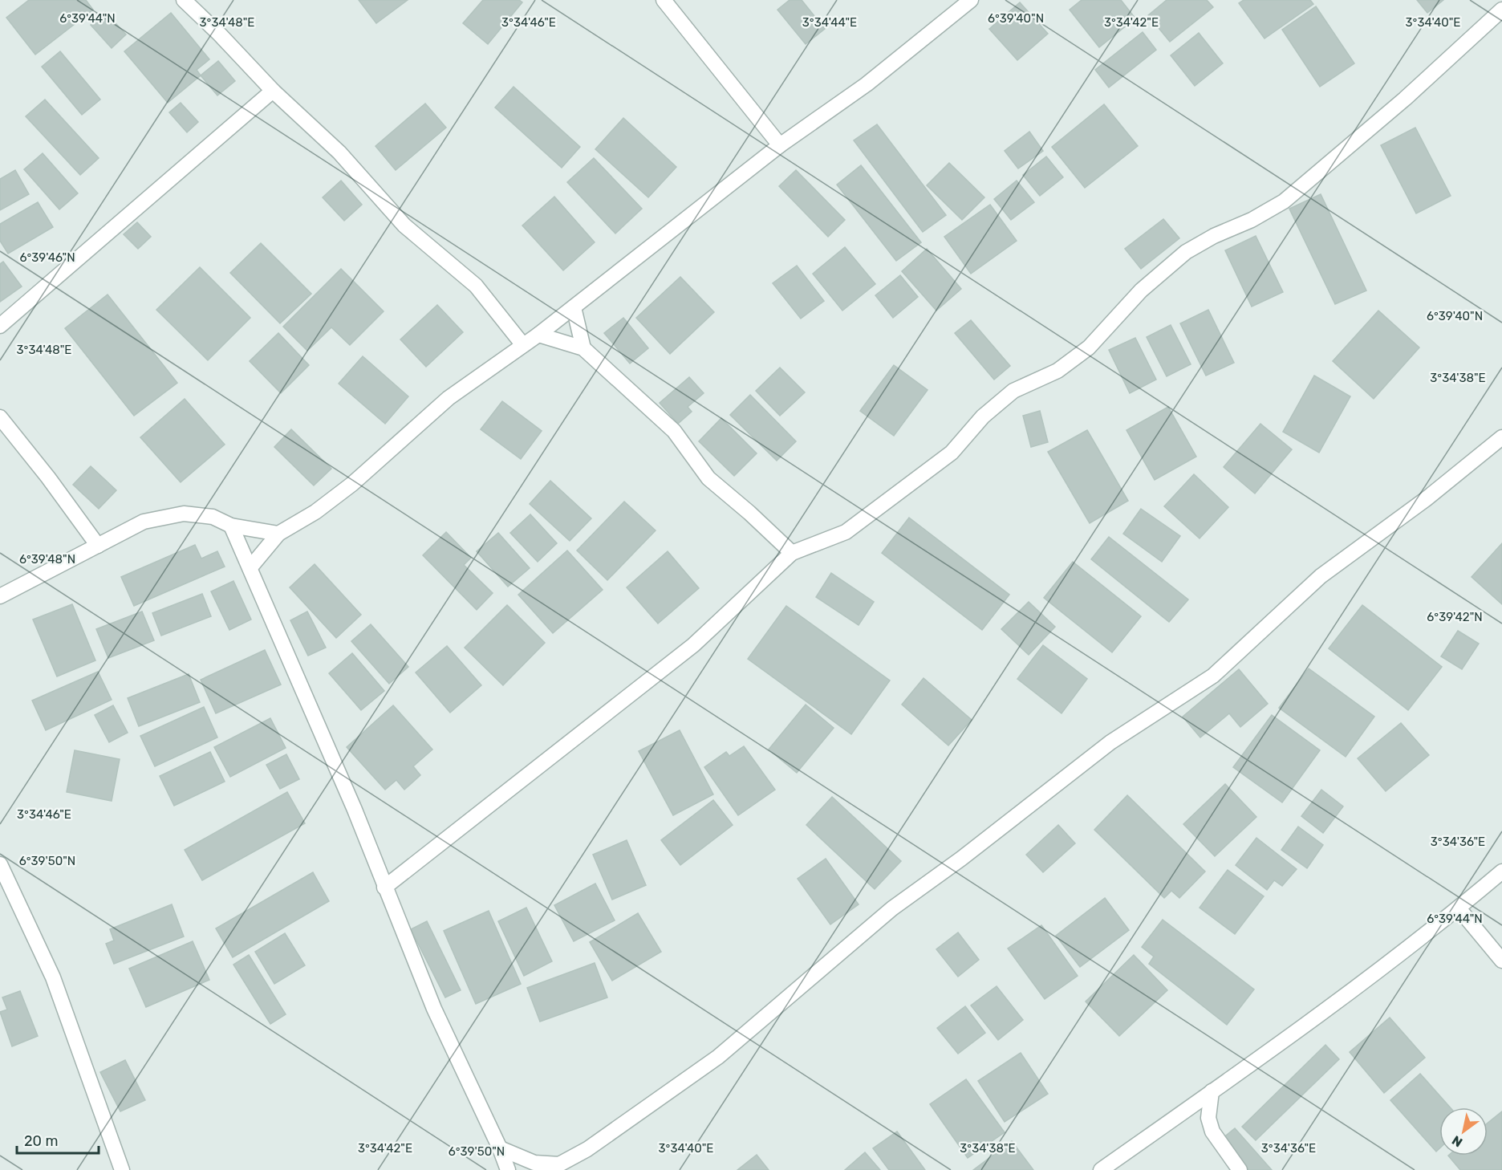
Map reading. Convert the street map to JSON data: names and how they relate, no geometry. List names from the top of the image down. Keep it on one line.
{"scale_bar":"20 m","north":"bottom left","coordinates":["6°39'44\"N","6°39'40\"N","3°34'44\"E","3°34'42\"E","3°34'40\"E","3°34'48\"E","3°34'46\"E","6°39'46\"N","3°34'38\"E","6°39'48\"N","6°39'42\"N","3°34'36\"E","6°39'50\"N"]}
